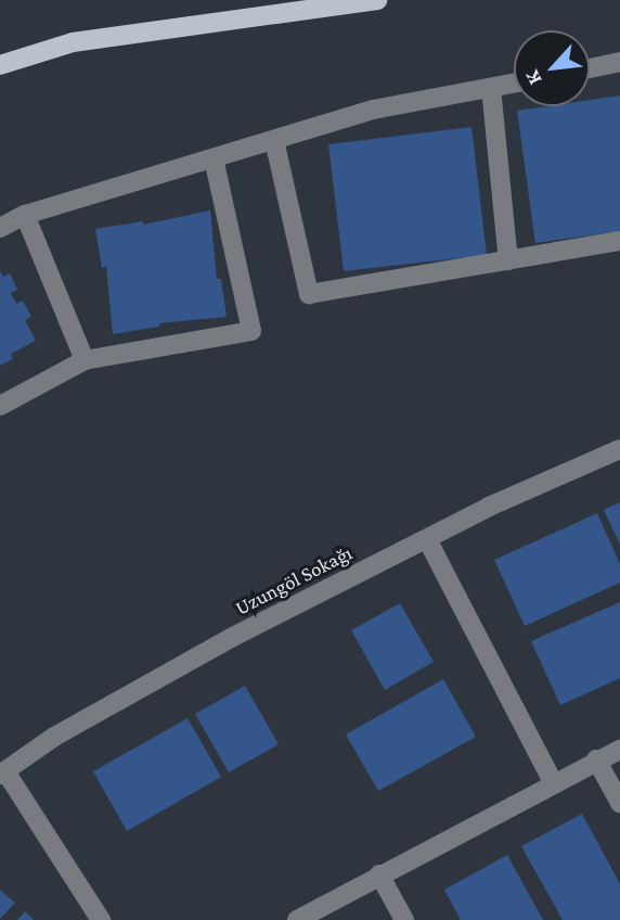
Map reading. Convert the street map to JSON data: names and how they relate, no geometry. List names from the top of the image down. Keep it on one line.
{"streets":{"street":["Uzungöl Sokağı"]},"north":"bottom left"}
